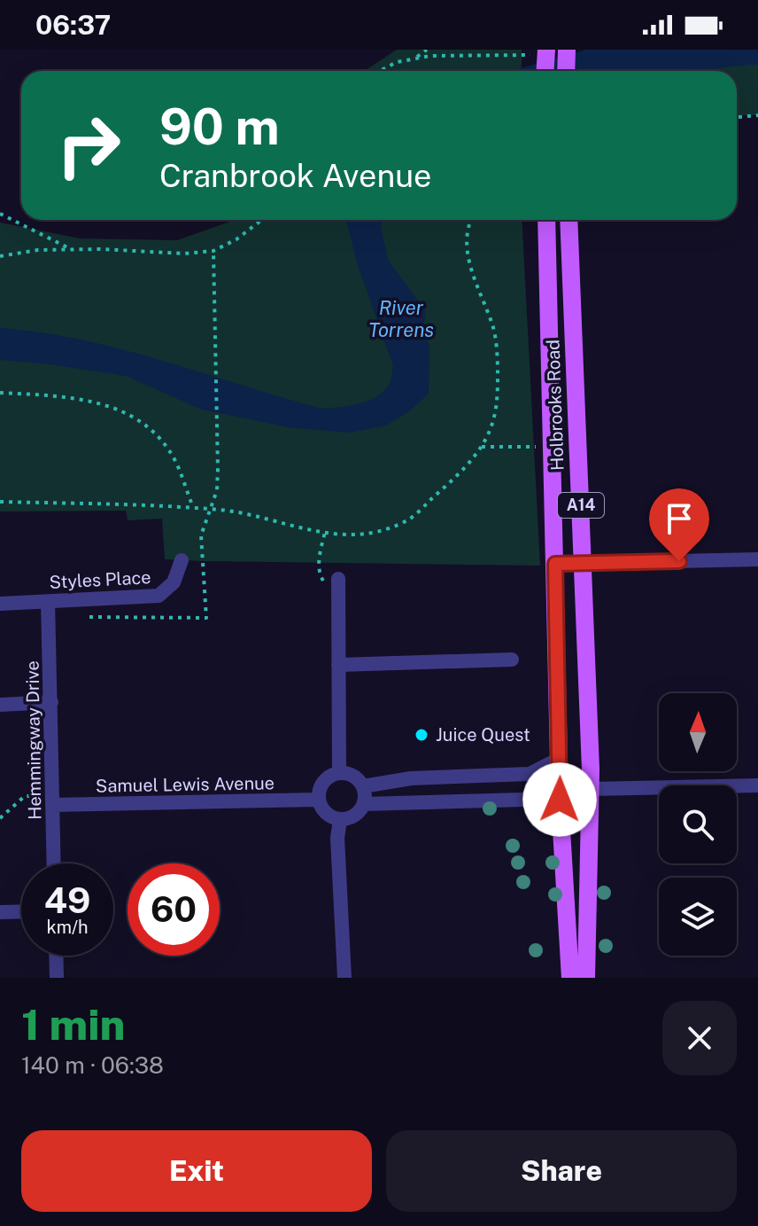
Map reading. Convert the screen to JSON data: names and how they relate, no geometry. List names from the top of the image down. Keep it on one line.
{"streets":{"main road":["Holbrooks Road","A14"],"street":["Styles Place","Hemmingway Drive","Samuel Lewis Avenue"]},"crossings":[["Styles Place","Hemmingway Drive"],["Hemmingway Drive","Samuel Lewis Avenue"]],"water":["River Torrens"],"places":["Juice Quest"],"north":"top","page":{"status":"06:37","turn":["90 m","Cranbrook Avenue"],"speed":"49 km/h","limit":"60","heading":["1 min","140 m · 06:38"],"buttons":["Exit","Share"]}}
